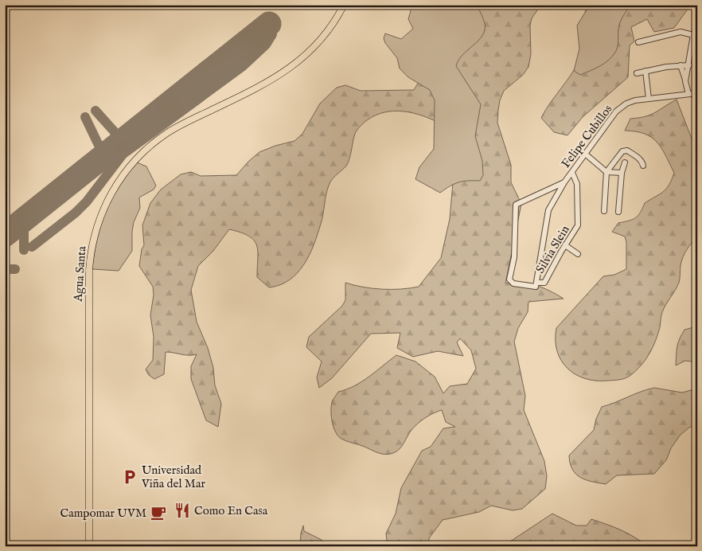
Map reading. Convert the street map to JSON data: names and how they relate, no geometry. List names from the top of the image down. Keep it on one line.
{"streets":{"main road":["Agua Santa"],"street":["Felipe Cubillos","Silvia Slein"]},"crossings":[["Felipe Cubillos","Silvia Slein"]],"places":{"parking":["Universidad Viña del Mar"],"restaurant":["Como En Casa"],"cafe":["Campomar UVM"]}}
